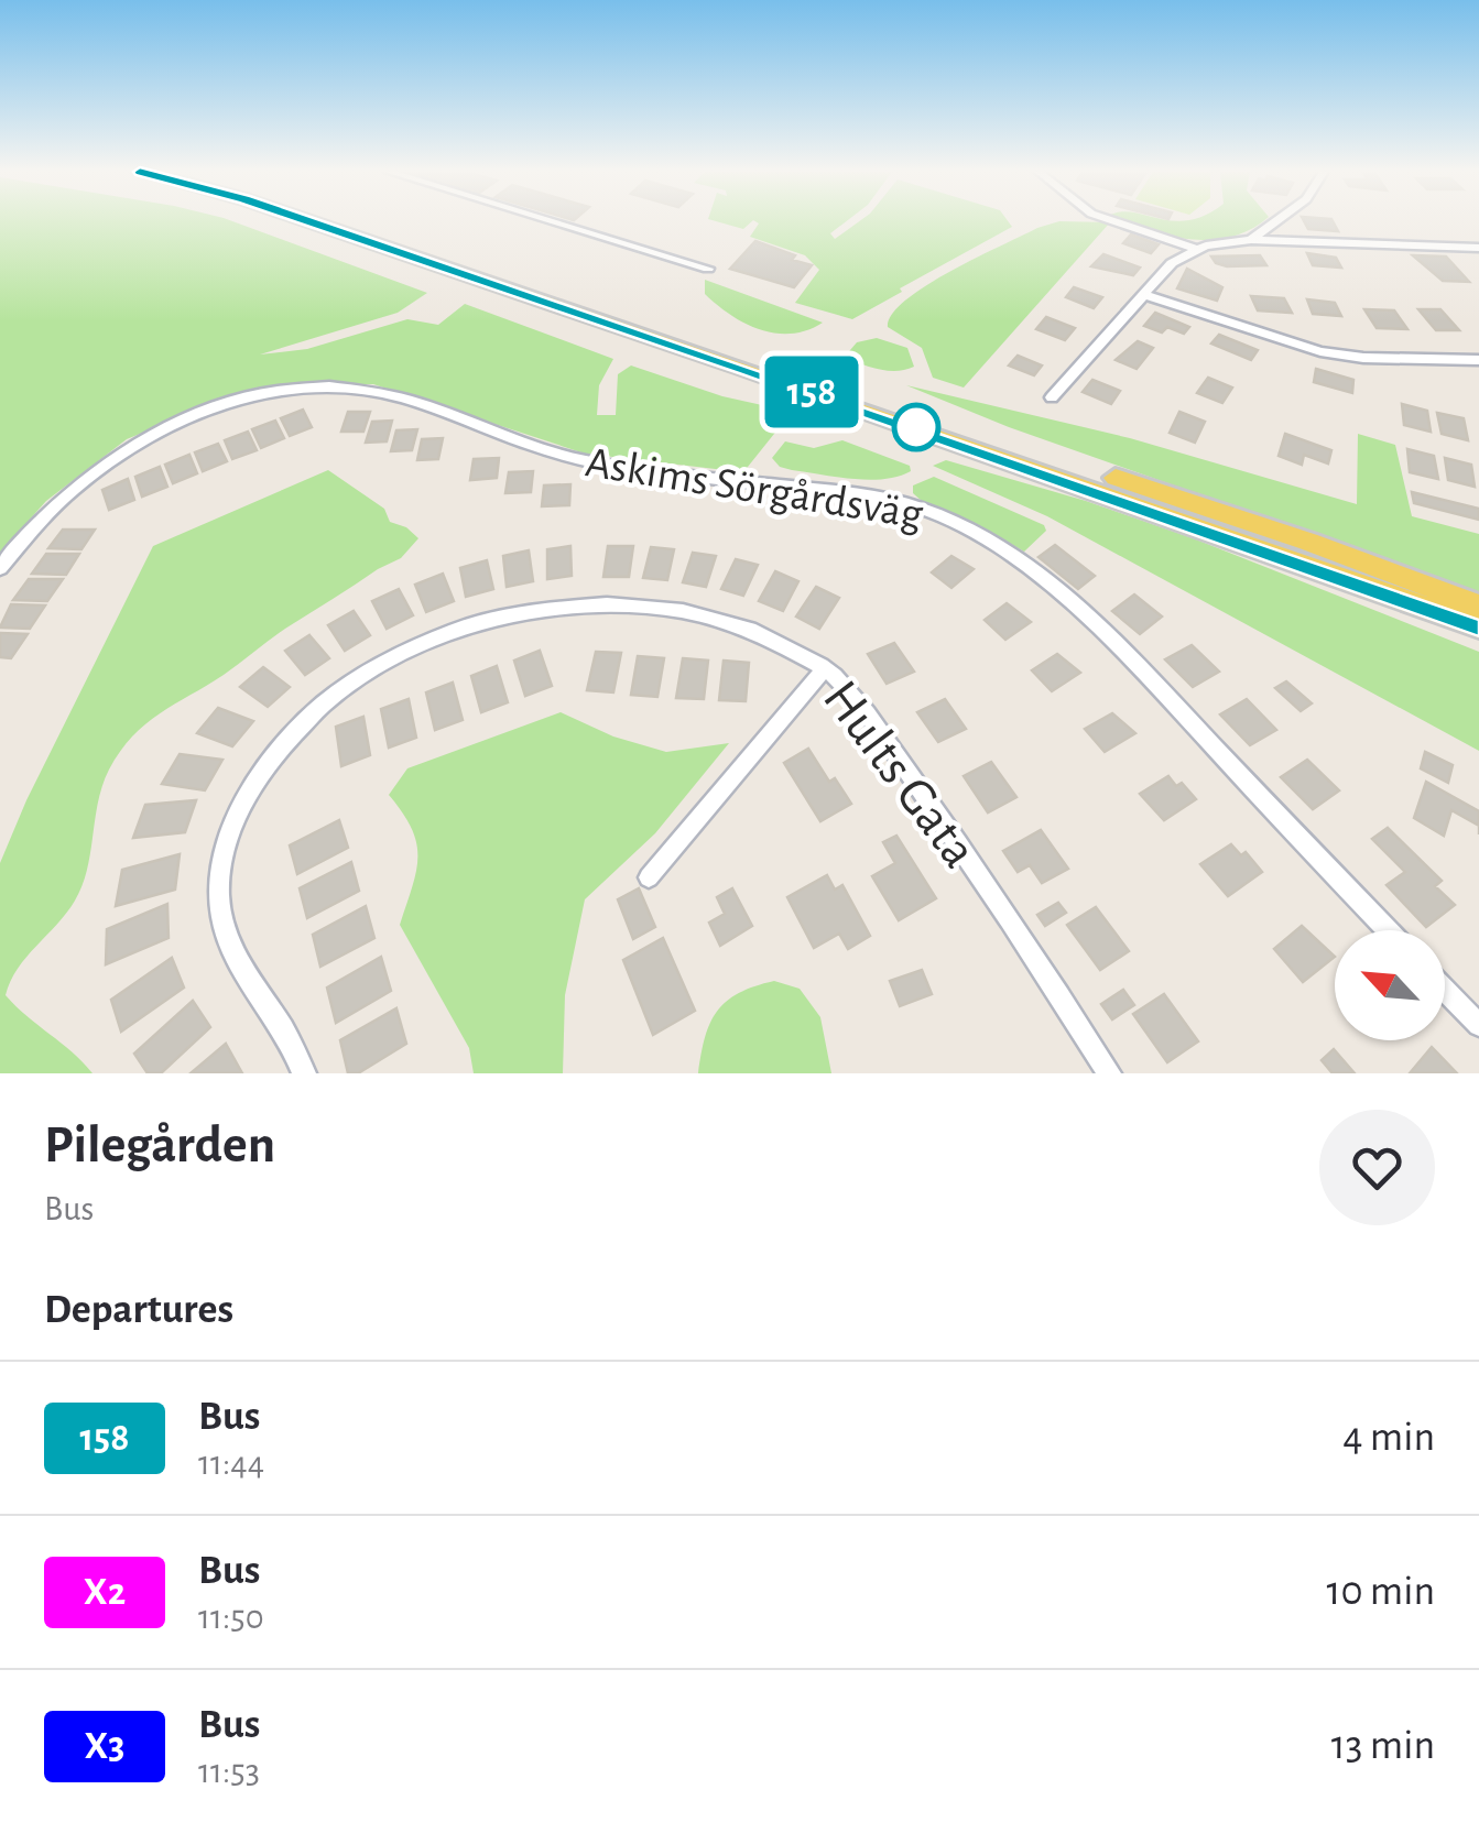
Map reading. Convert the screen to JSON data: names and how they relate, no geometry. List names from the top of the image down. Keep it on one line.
{"streets":{"street":["Askims Sörgårdsväg","Hults Gata"]},"lines":["bus line 158"],"north":"top left","page":{"on_map":"158","heading":[["Pilegården","Bus"],"Departures"],"list":[{"mark":"158","name":"Bus","note":"11:44","value":"4 min"},{"mark":"X2","name":"Bus","note":"11:50","value":"10 min"},{"mark":"X3","name":"Bus","note":"11:53","value":"13 min"}]}}
